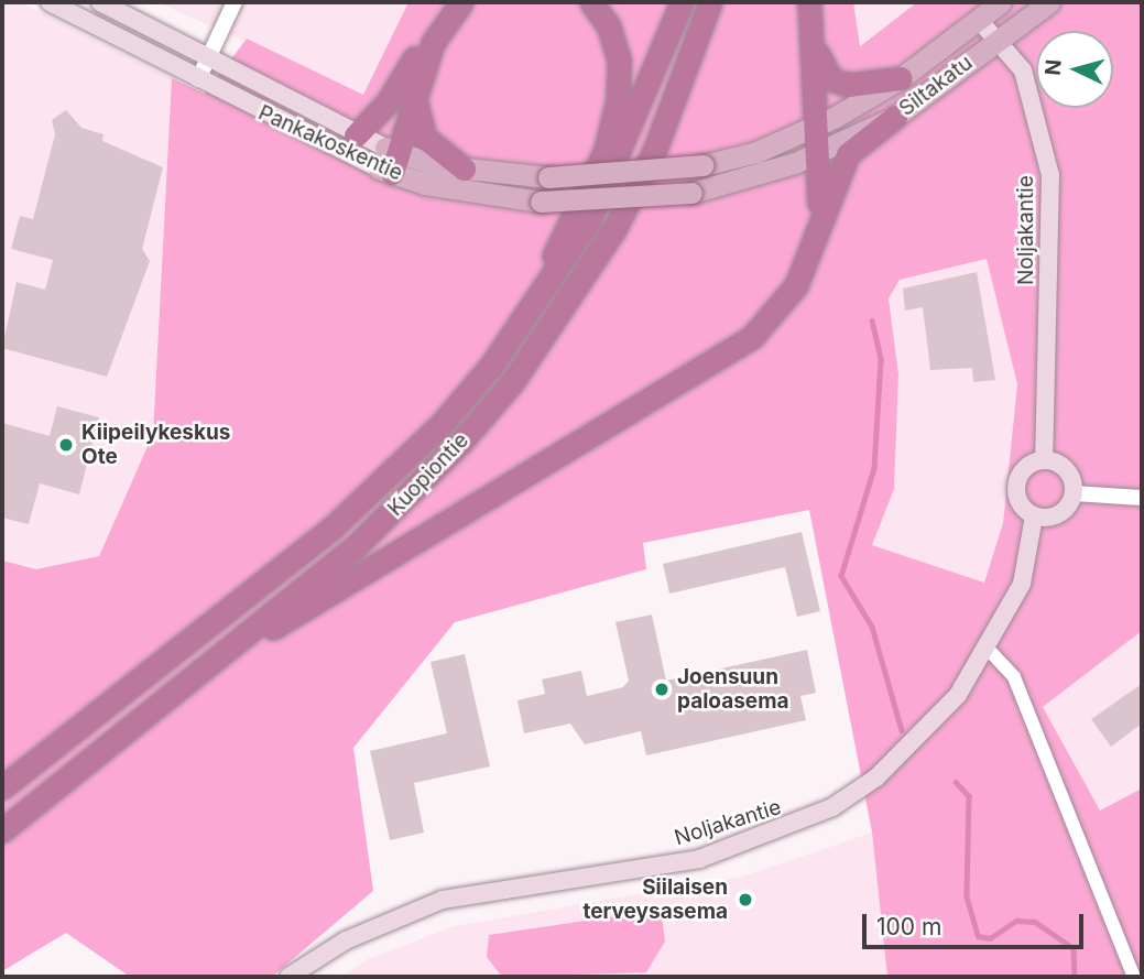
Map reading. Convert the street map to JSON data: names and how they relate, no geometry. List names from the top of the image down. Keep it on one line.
{"streets":{"highway":["Kuopiontie"],"main road":["Siltakatu","Pankakoskentie","Noljakantie"]},"crossings":[["Siltakatu","Pankakoskentie"],["Siltakatu","Noljakantie"]],"places":["Kiipeilykeskus Ote","Joensuun paloasema","Siilaisen terveysasema"],"scale_bar":"100 m","north":"left"}
